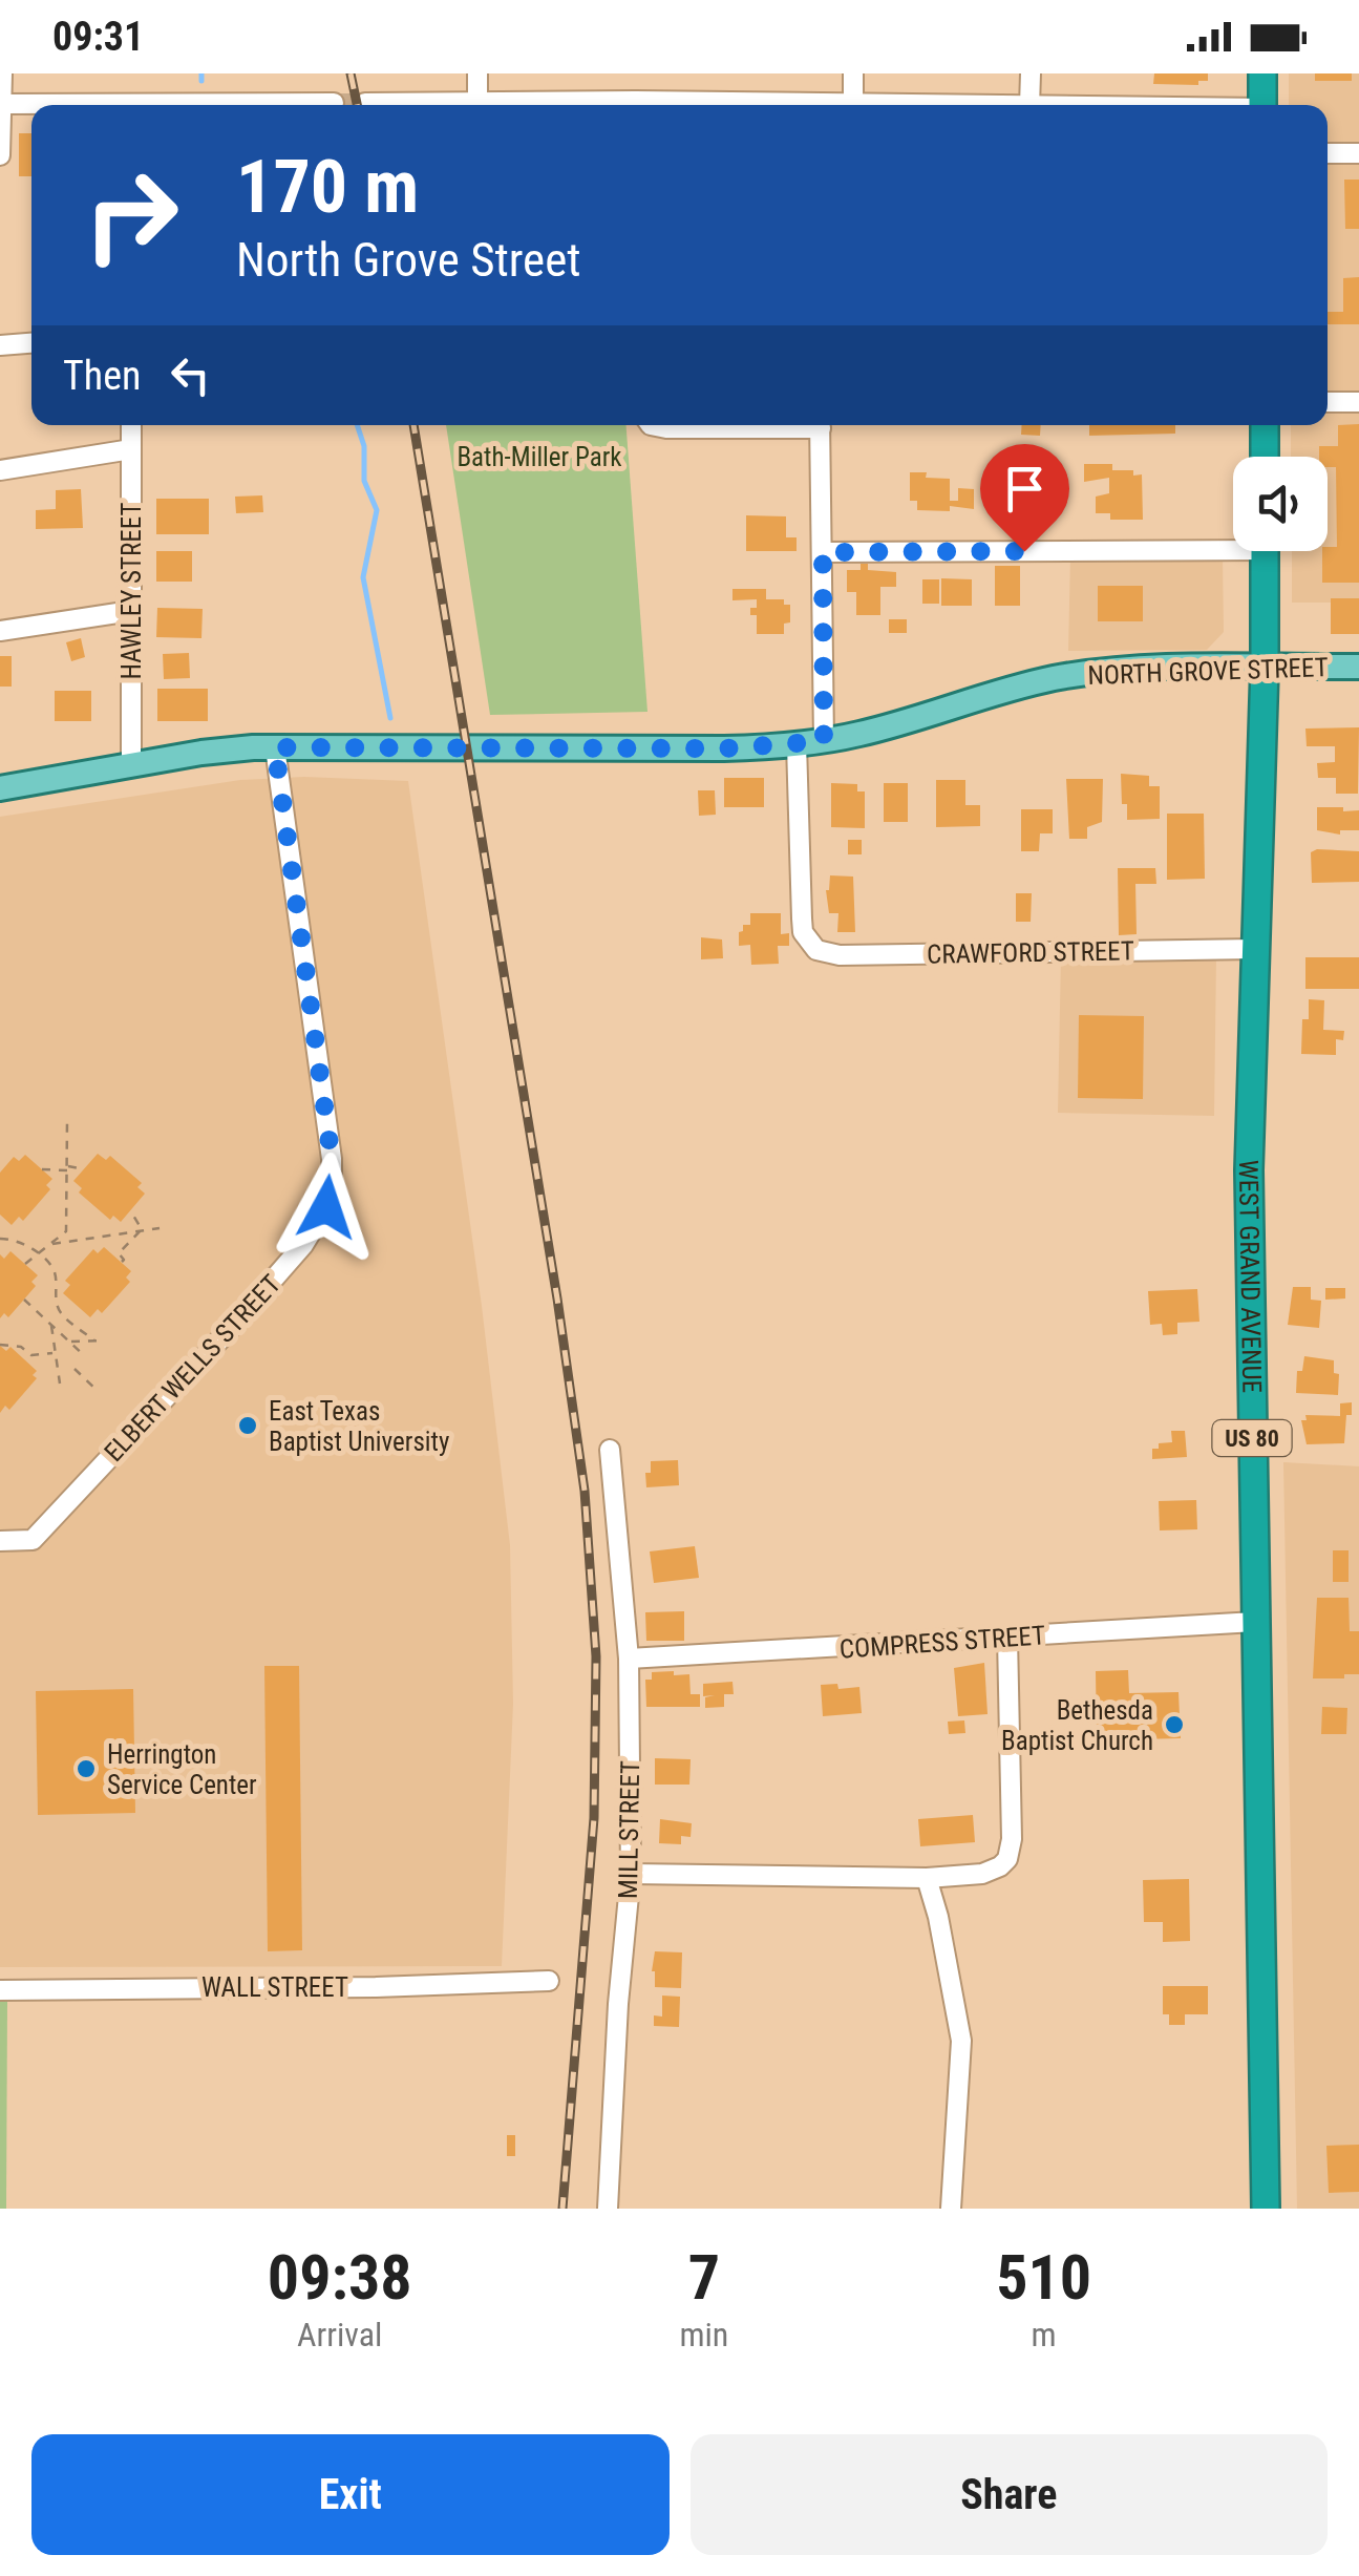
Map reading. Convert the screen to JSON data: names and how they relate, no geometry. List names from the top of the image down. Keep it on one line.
{"streets":{"highway":["WEST GRAND AVENUE","US 80"],"main road":["NORTH GROVE STREET"],"street":["HAWLEY STREET","CRAWFORD STREET","ELBERT WELLS STREET","COMPRESS STREET","MILL STREET","WALL STREET"]},"crossings":[["HAWLEY STREET","NORTH GROVE STREET"],["NORTH GROVE STREET","CRAWFORD STREET"],["NORTH GROVE STREET","WEST GRAND AVENUE"],["NORTH GROVE STREET","ELBERT WELLS STREET"],["CRAWFORD STREET","WEST GRAND AVENUE"],["WEST GRAND AVENUE","COMPRESS STREET"],["COMPRESS STREET","MILL STREET"]],"parks":["Bath-Miller Park"],"places":["East Texas Baptist University","Bethesda Baptist Church","Herrington Service Center"],"page":{"status":"09:31","turn":["170 m","North Grove Street"],"then":"Then","eta":["09:38","Arrival","7","min","510","m"],"buttons":["Exit","Share"]}}
